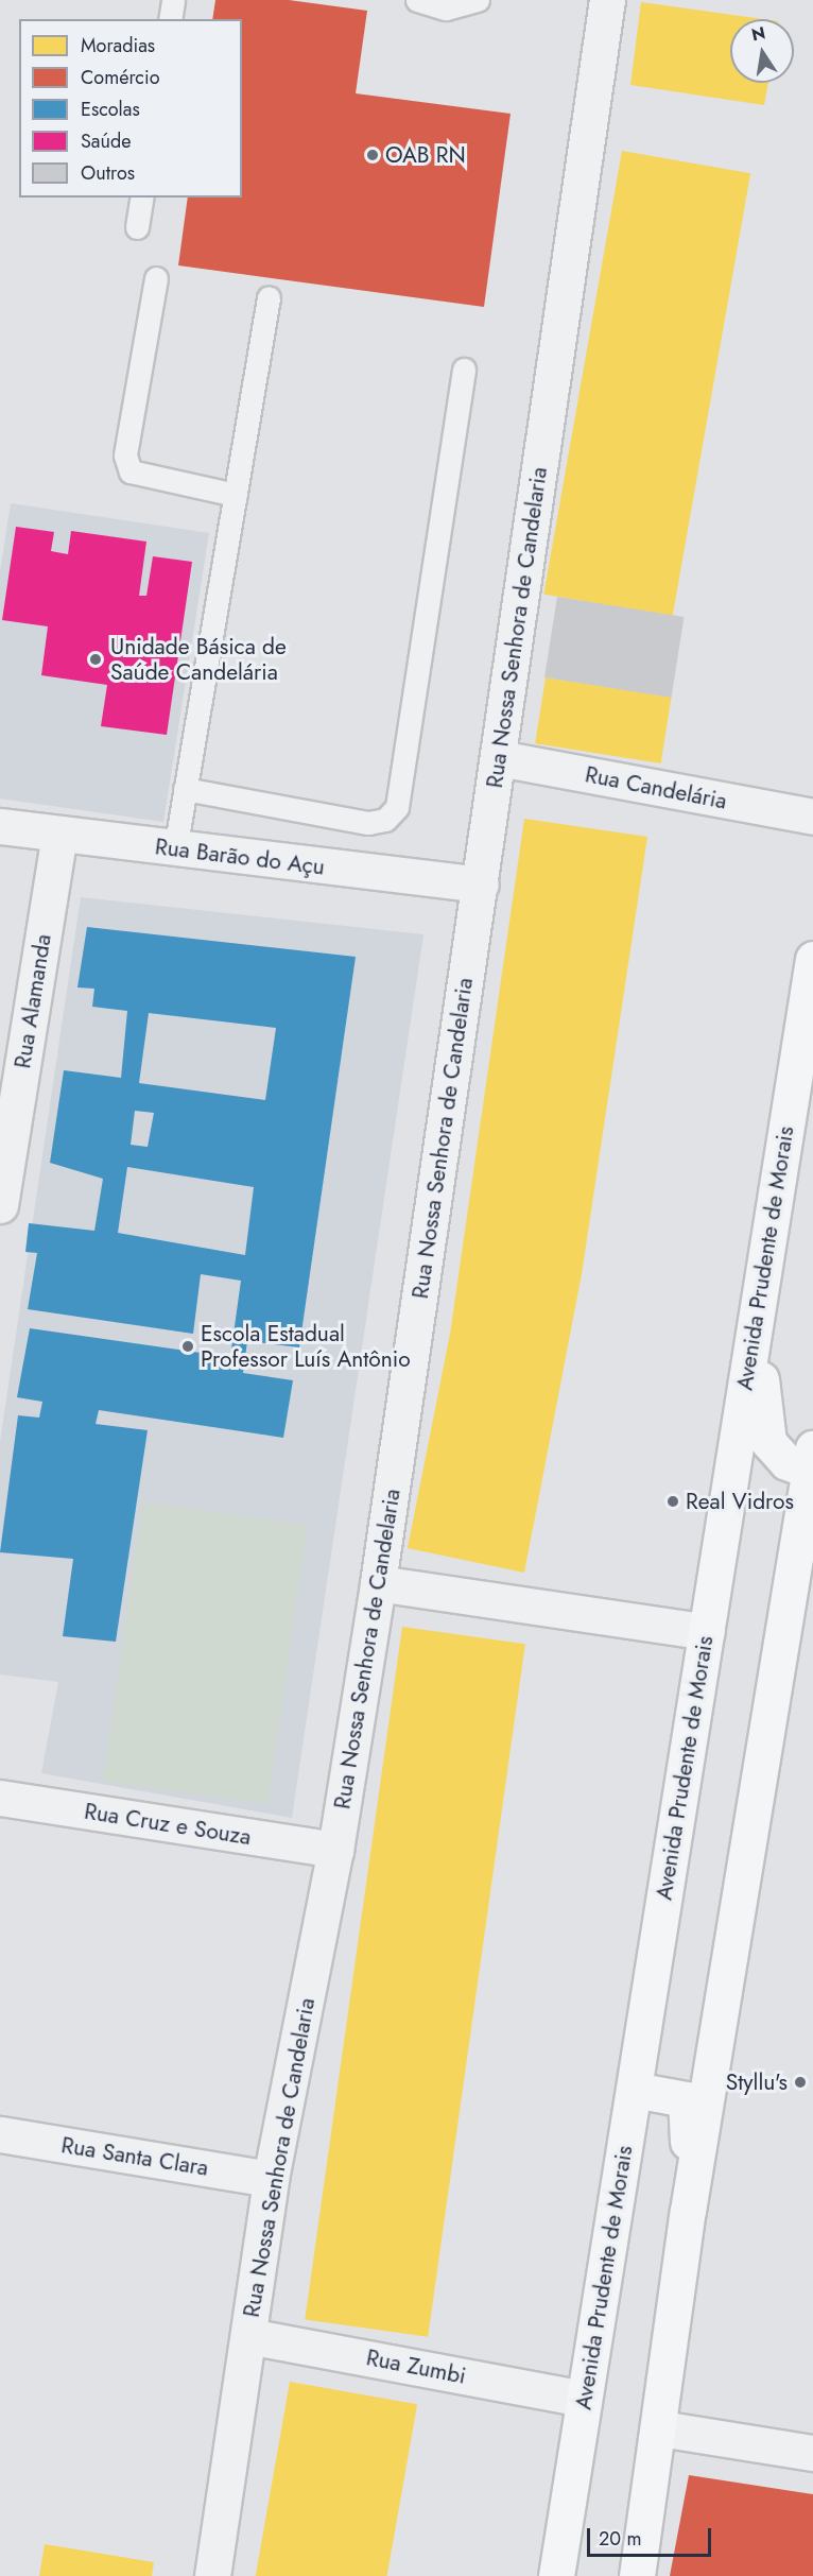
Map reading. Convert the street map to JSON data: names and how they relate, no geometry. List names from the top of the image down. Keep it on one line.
{"streets":{"main road":["Avenida Prudente de Morais"],"street":["Rua Nossa Senhora de Candelaria","Rua Candelária","Rua Barão do Açu","Rua Alamanda","Rua Cruz e Souza","Rua Santa Clara","Rua Zumbi"]},"crossings":[["Rua Nossa Senhora de Candelaria","Rua Candelária"],["Rua Nossa Senhora de Candelaria","Rua Barão do Açu"],["Rua Nossa Senhora de Candelaria","Rua Cruz e Souza"],["Rua Nossa Senhora de Candelaria","Rua Santa Clara"],["Rua Nossa Senhora de Candelaria","Rua Zumbi"],["Rua Barão do Açu","Rua Alamanda"],["Avenida Prudente de Morais","Rua Zumbi"]],"places":["OAB RN","Unidade Básica de Saúde Candelária","Escola Estadual Professor Luís Antônio","Real Vidros","Styllu's"],"legend":["Moradias","Comércio","Escolas","Saúde","Outros"],"scale_bar":"20 m","north":"top"}
